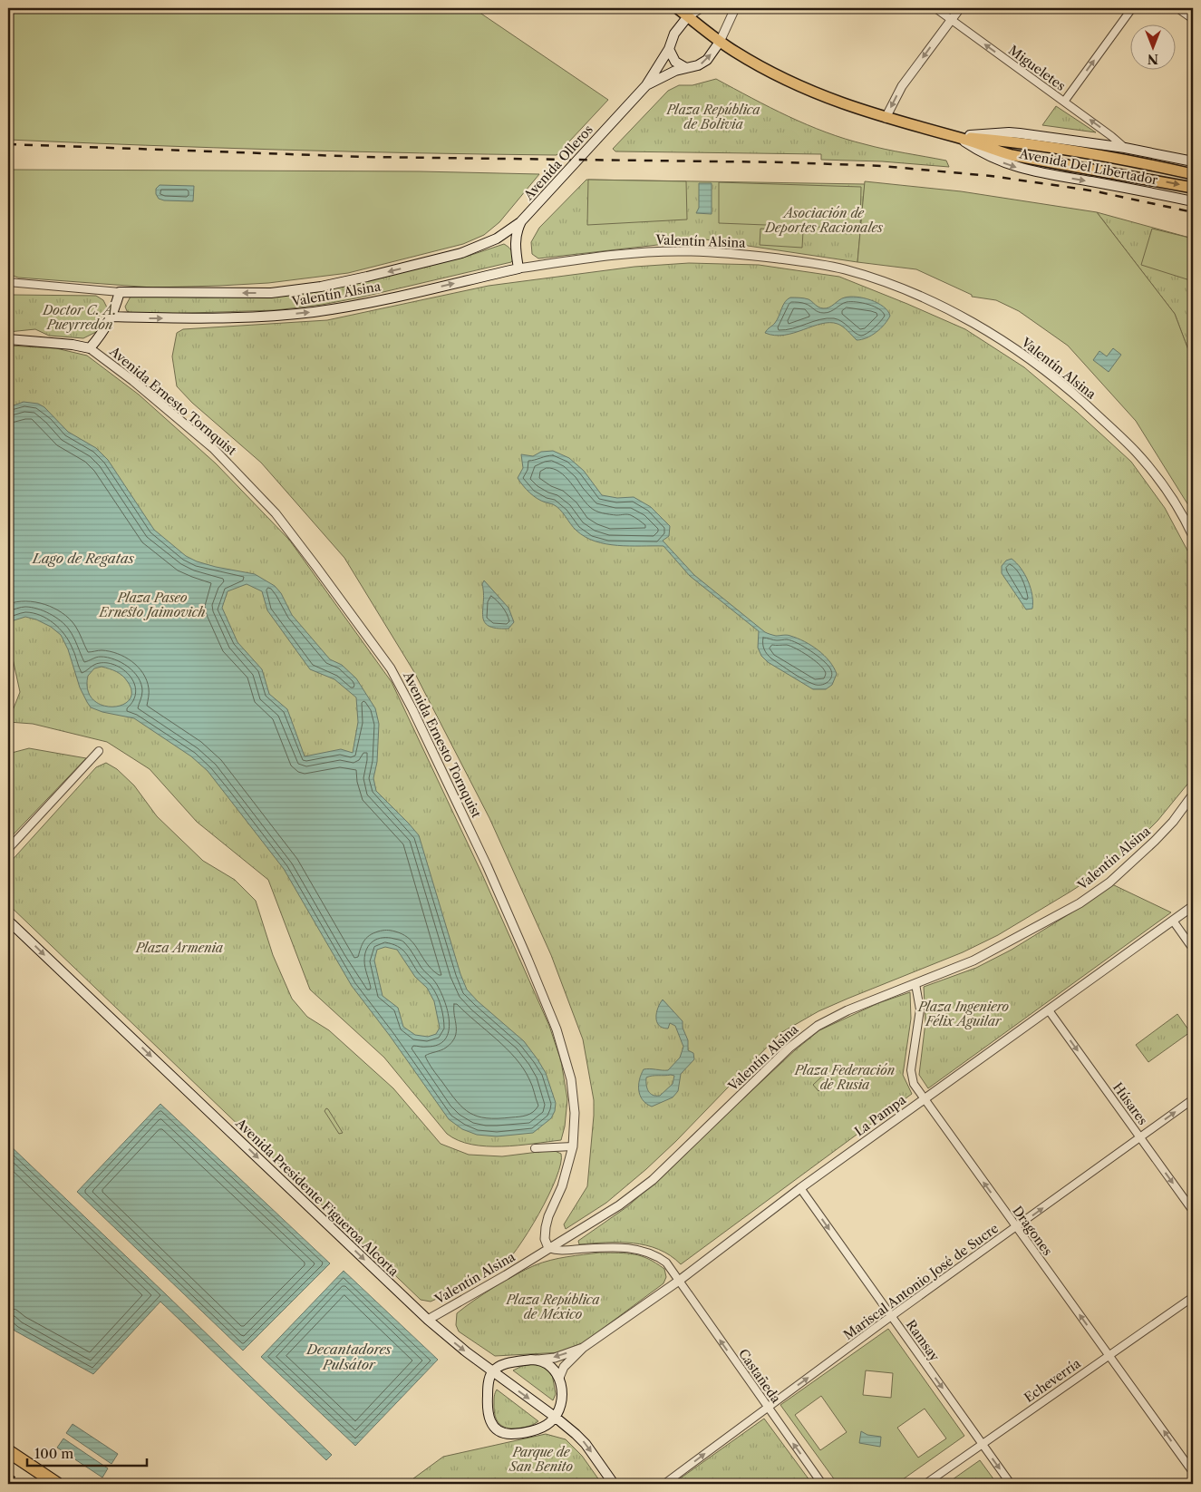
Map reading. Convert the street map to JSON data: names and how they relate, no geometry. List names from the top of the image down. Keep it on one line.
{"streets":{"main road":["Avenida Olleros","Avenida Del Libertador","Valentín Alsina","Avenida Presidente Figueroa Alcorta"],"street":["Migueletes","Avenida Ernesto Tornquist","Húsares","La Pampa","Dragones","Mariscal Antonio José de Sucre","Ramsay","Castañeda","Echeverría"]},"crossings":[["Migueletes","Avenida Del Libertador"],["Avenida Olleros","Avenida Del Libertador"],["Avenida Olleros","Valentín Alsina"],["Valentín Alsina","Avenida Ernesto Tornquist"],["Valentín Alsina","Avenida Presidente Figueroa Alcorta"],["Valentín Alsina","Dragones"],["Valentín Alsina","Castañeda"],["Avenida Ernesto Tornquist","Castañeda"],["Húsares","La Pampa"],["Húsares","Mariscal Antonio José de Sucre"],["La Pampa","Dragones"],["La Pampa","Ramsay"],["La Pampa","Castañeda"],["Dragones","Mariscal Antonio José de Sucre"],["Dragones","Echeverría"],["Mariscal Antonio José de Sucre","Ramsay"],["Mariscal Antonio José de Sucre","Castañeda"],["Ramsay","Echeverría"]],"one_way":["Migueletes","Húsares","Avenida Presidente Figueroa Alcorta","Dragones","Mariscal Antonio José de Sucre","Ramsay","Castañeda"],"water":["Lago de Regatas","Decantadores Pulsátor"],"parks":["Plaza República de Bolivia","Asociación de Deportes Racionales","Doctor C. A. Pueyrredón","Plaza Paseo Ernesto Jaimovich","Plaza Armenia","Plaza Ingeniero Félix Aguilar","Plaza Federación de Rusia","Plaza República de México","Parque de San Benito"],"scale_bar":"100 m","north":"bottom"}
